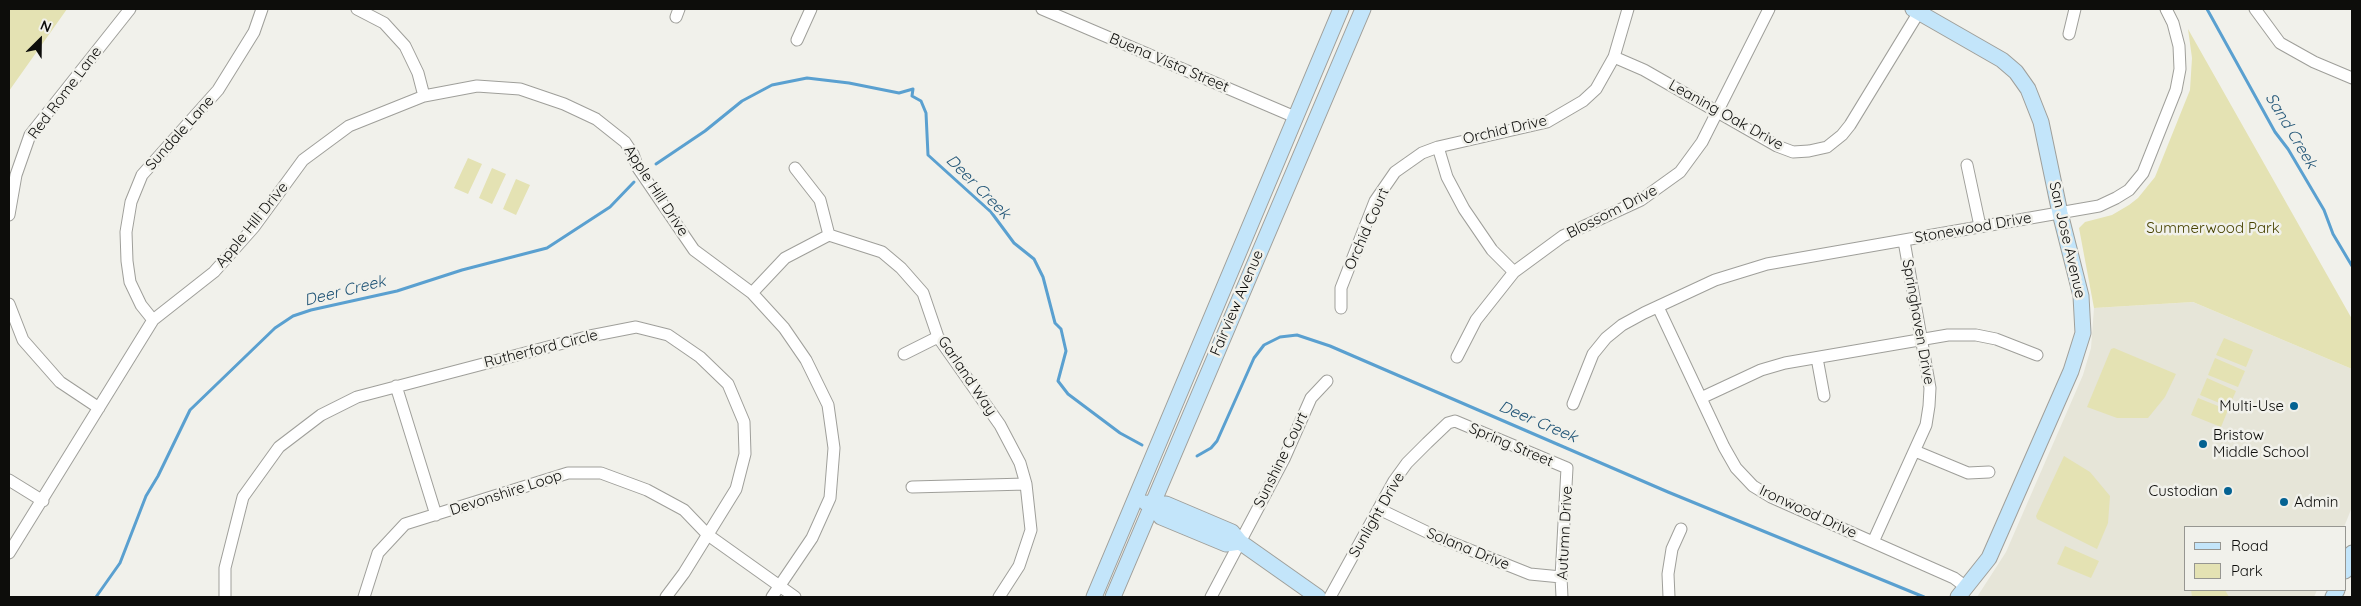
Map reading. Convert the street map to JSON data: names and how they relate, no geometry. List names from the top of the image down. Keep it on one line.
{"streets":{"main road":["San Jose Avenue","Fairview Avenue"],"street":["Buena Vista Street","Red Rome Lane","Leaning Oak Drive","Orchid Drive","Sundale Lane","Apple Hill Drive","Blossom Drive","Stonewood Drive","Orchid Court","Springhaven Drive","Rutherford Circle","Garland Way","Spring Street","Sunshine Court","Devonshire Loop","Ironwood Drive","Sunlight Drive","Autumn Drive","Solana Drive"]},"crossings":[["Buena Vista Street","Fairview Avenue"],["Leaning Oak Drive","Orchid Drive"],["Leaning Oak Drive","Blossom Drive"],["Leaning Oak Drive","San Jose Avenue"],["Orchid Drive","Orchid Court"],["Sundale Lane","Apple Hill Drive"],["Apple Hill Drive","Devonshire Loop"],["Stonewood Drive","San Jose Avenue"],["Stonewood Drive","Springhaven Drive"],["Stonewood Drive","Ironwood Drive"],["San Jose Avenue","Ironwood Drive"],["Springhaven Drive","Ironwood Drive"],["Rutherford Circle","Devonshire Loop"],["Spring Street","Sunlight Drive"],["Spring Street","Autumn Drive"],["Sunlight Drive","Solana Drive"],["Autumn Drive","Solana Drive"]],"water":["Sand Creek","Deer Creek"],"parks":["Summerwood Park"],"places":["Multi-Use","Bristow Middle School","Custodian","Admin"],"legend":["Road","Park"],"north":"top right"}
